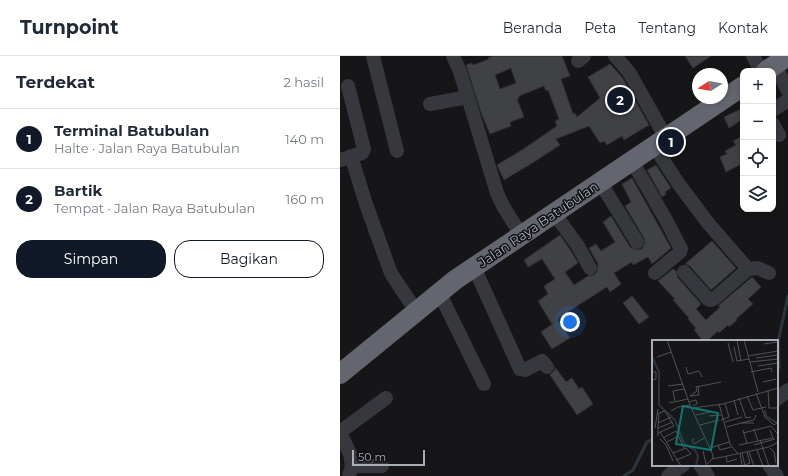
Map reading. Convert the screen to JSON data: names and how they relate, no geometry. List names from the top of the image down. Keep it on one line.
{"streets":{"highway":["Jalan Raya Batubulan"]},"scale_bar":"50 m","north":"left","page":{"header":"Turnpoint","nav":["Beranda","Peta","Tentang","Kontak"],"heading":["Terdekat","2 hasil"],"map_buttons":["+","−"],"pins":["2","1"],"list":[{"mark":"1","name":"Terminal Batubulan","note":"Halte · Jalan Raya Batubulan","value":"140 m"},{"mark":"2","name":"Bartik","note":"Tempat · Jalan Raya Batubulan","value":"160 m"}],"buttons":["Simpan","Bagikan"],"scale":"50 m"}}
